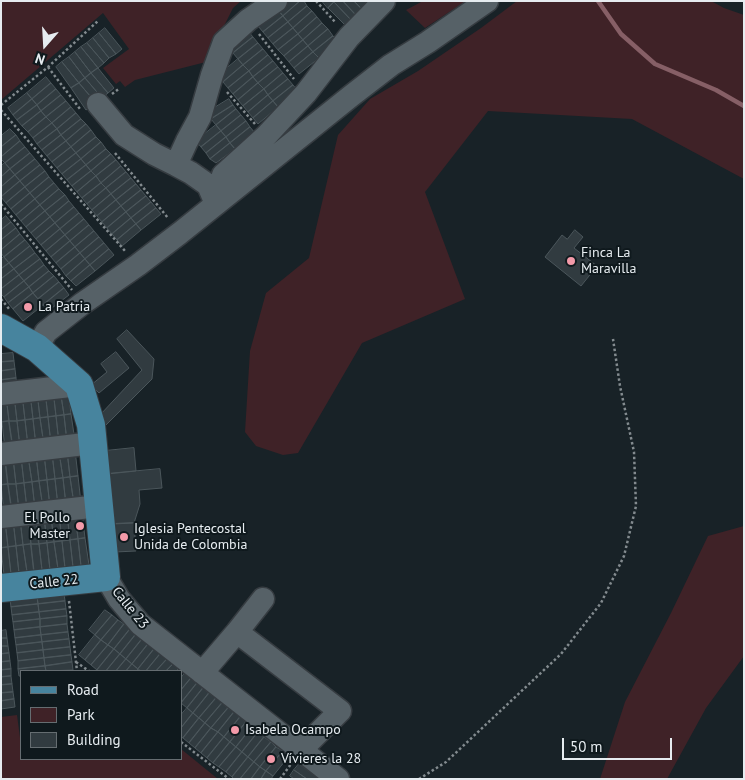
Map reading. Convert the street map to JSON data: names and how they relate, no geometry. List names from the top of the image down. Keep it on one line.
{"streets":{"main road":["Calle 22","Calle 23"]},"crossings":[["Calle 22","Calle 23"]],"places":["Finca La Maravilla","La Patria","El Pollo Master","Iglesia Pentecostal Unida de Colombia","Isabela Ocampo","Vívieres la 28"],"legend":["Road","Park","Building"],"scale_bar":"50 m","north":"bottom"}
